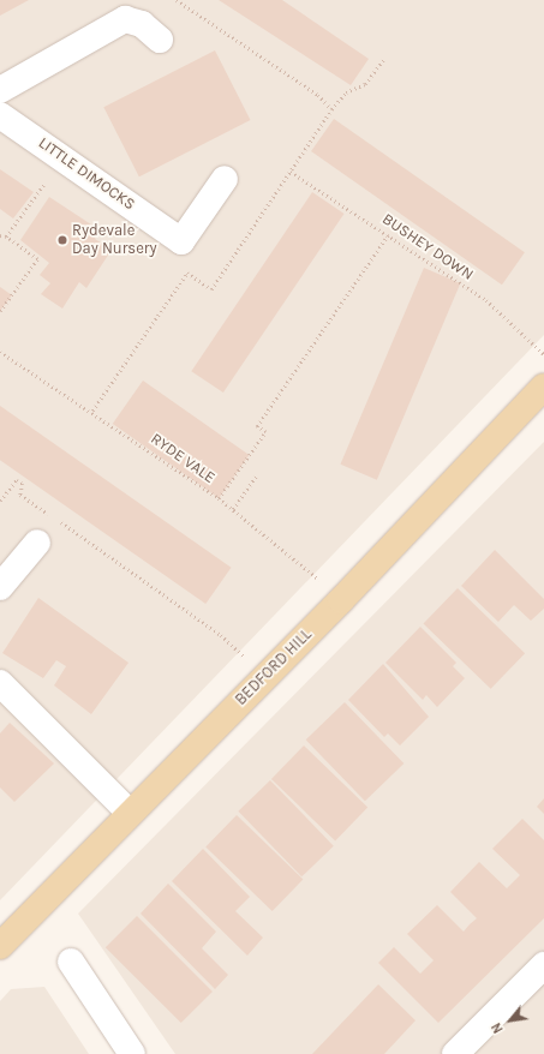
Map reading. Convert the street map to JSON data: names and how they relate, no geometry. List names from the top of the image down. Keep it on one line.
{"streets":{"main road":["BEDFORD HILL"],"street":["LITTLE DIMOCKS"],"path":["BUSHEY DOWN","RYDE VALE"]},"crossings":[["RYDE VALE","BEDFORD HILL"]],"places":["Rydevale Day Nursery"],"north":"bottom left"}
